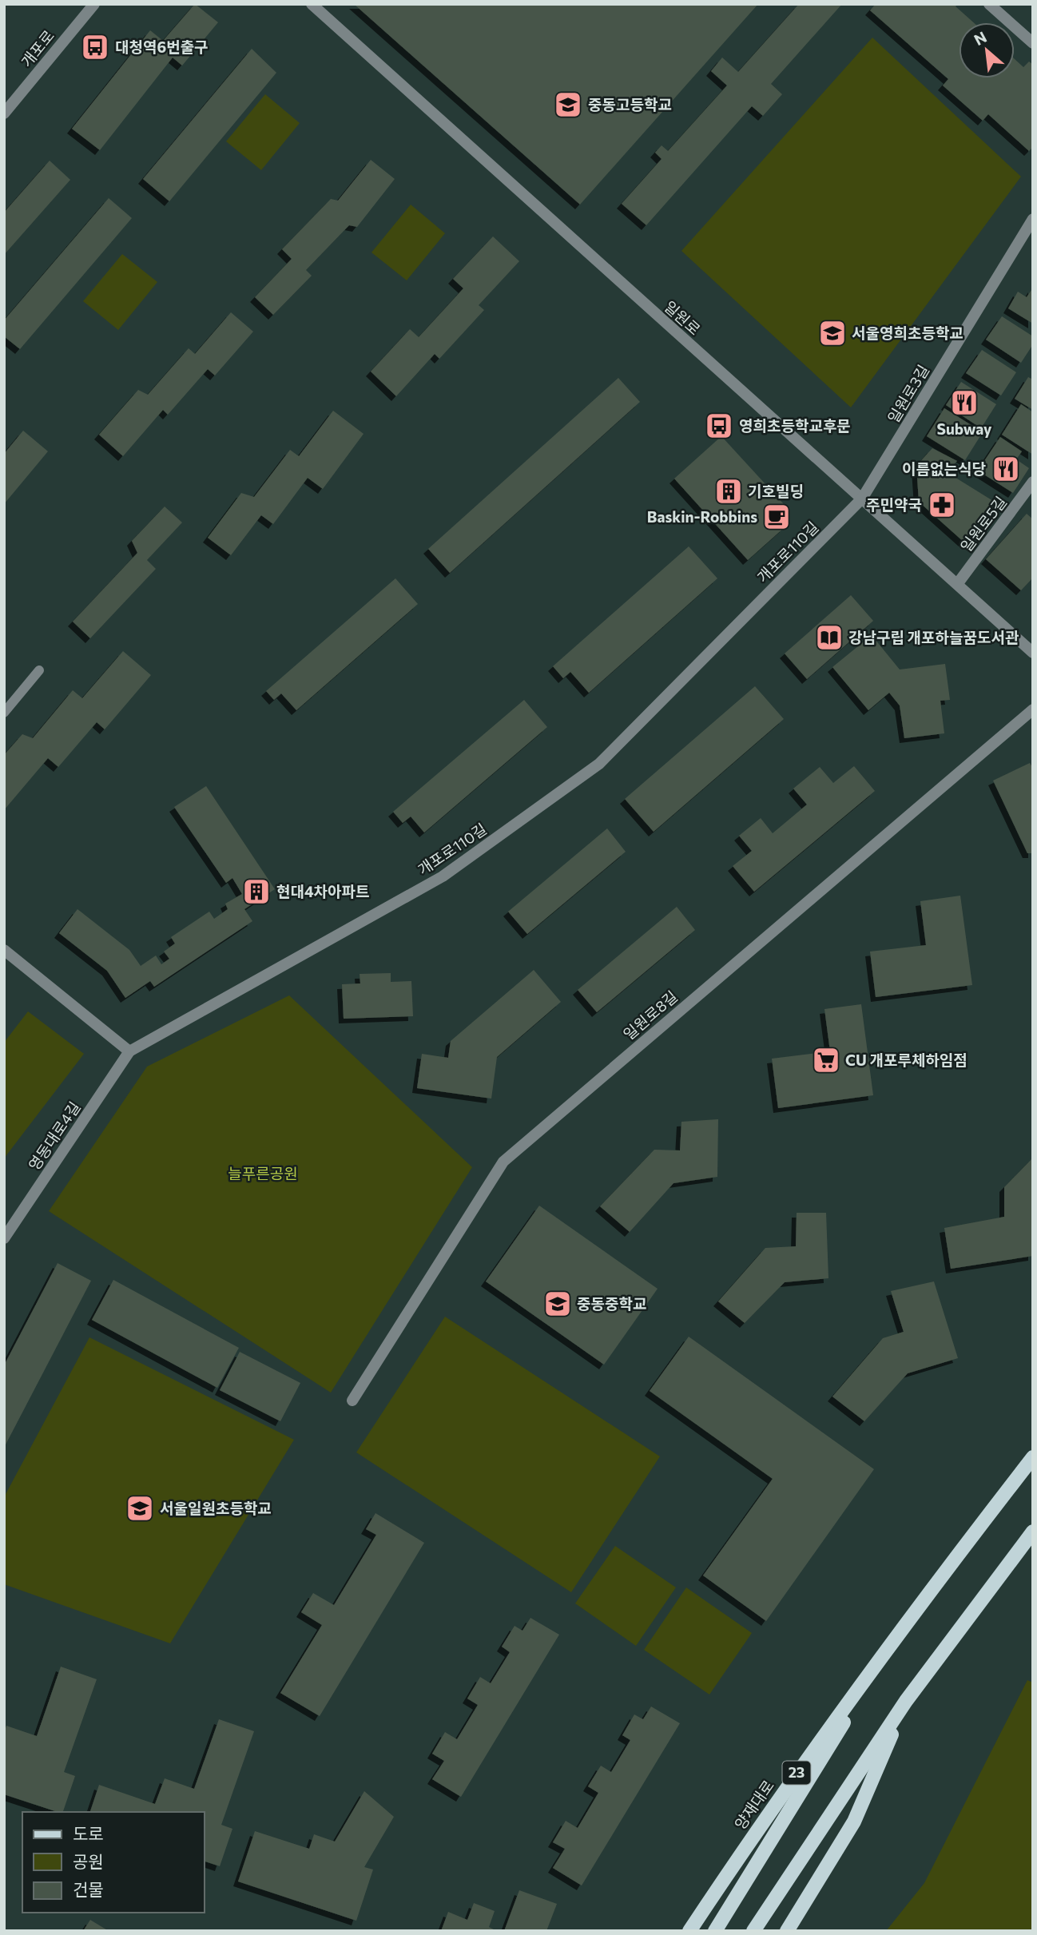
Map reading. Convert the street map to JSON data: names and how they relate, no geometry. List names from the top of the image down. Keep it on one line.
{"streets":{"main road":["23","양재대로"],"street":["개포로","일원로","일원로3길","일원로5길","개포로110길","일원로8길","영동대로4길"]},"crossings":[["일원로","일원로3길"],["일원로","일원로5길"],["일원로","개포로110길"],["일원로3길","개포로110길"],["개포로110길","영동대로4길"]],"parks":["늘푸른공원"],"places":{"bus stop":["대청역6번출구","영희초등학교후문"],"school or university":["중동고등학교","서울영희초등학교","중동중학교","서울일원초등학교"],"restaurant":["Subway","이름없는식당"],"building":["기호빌딩","현대4차아파트"],"pharmacy":["주민약국"],"cafe":["Baskin-Robbins"],"library":["강남구립 개포하늘꿈도서관"],"supermarket":["CU 개포루체하임점"]},"legend":["도로","공원","건물"],"north":"top left"}
